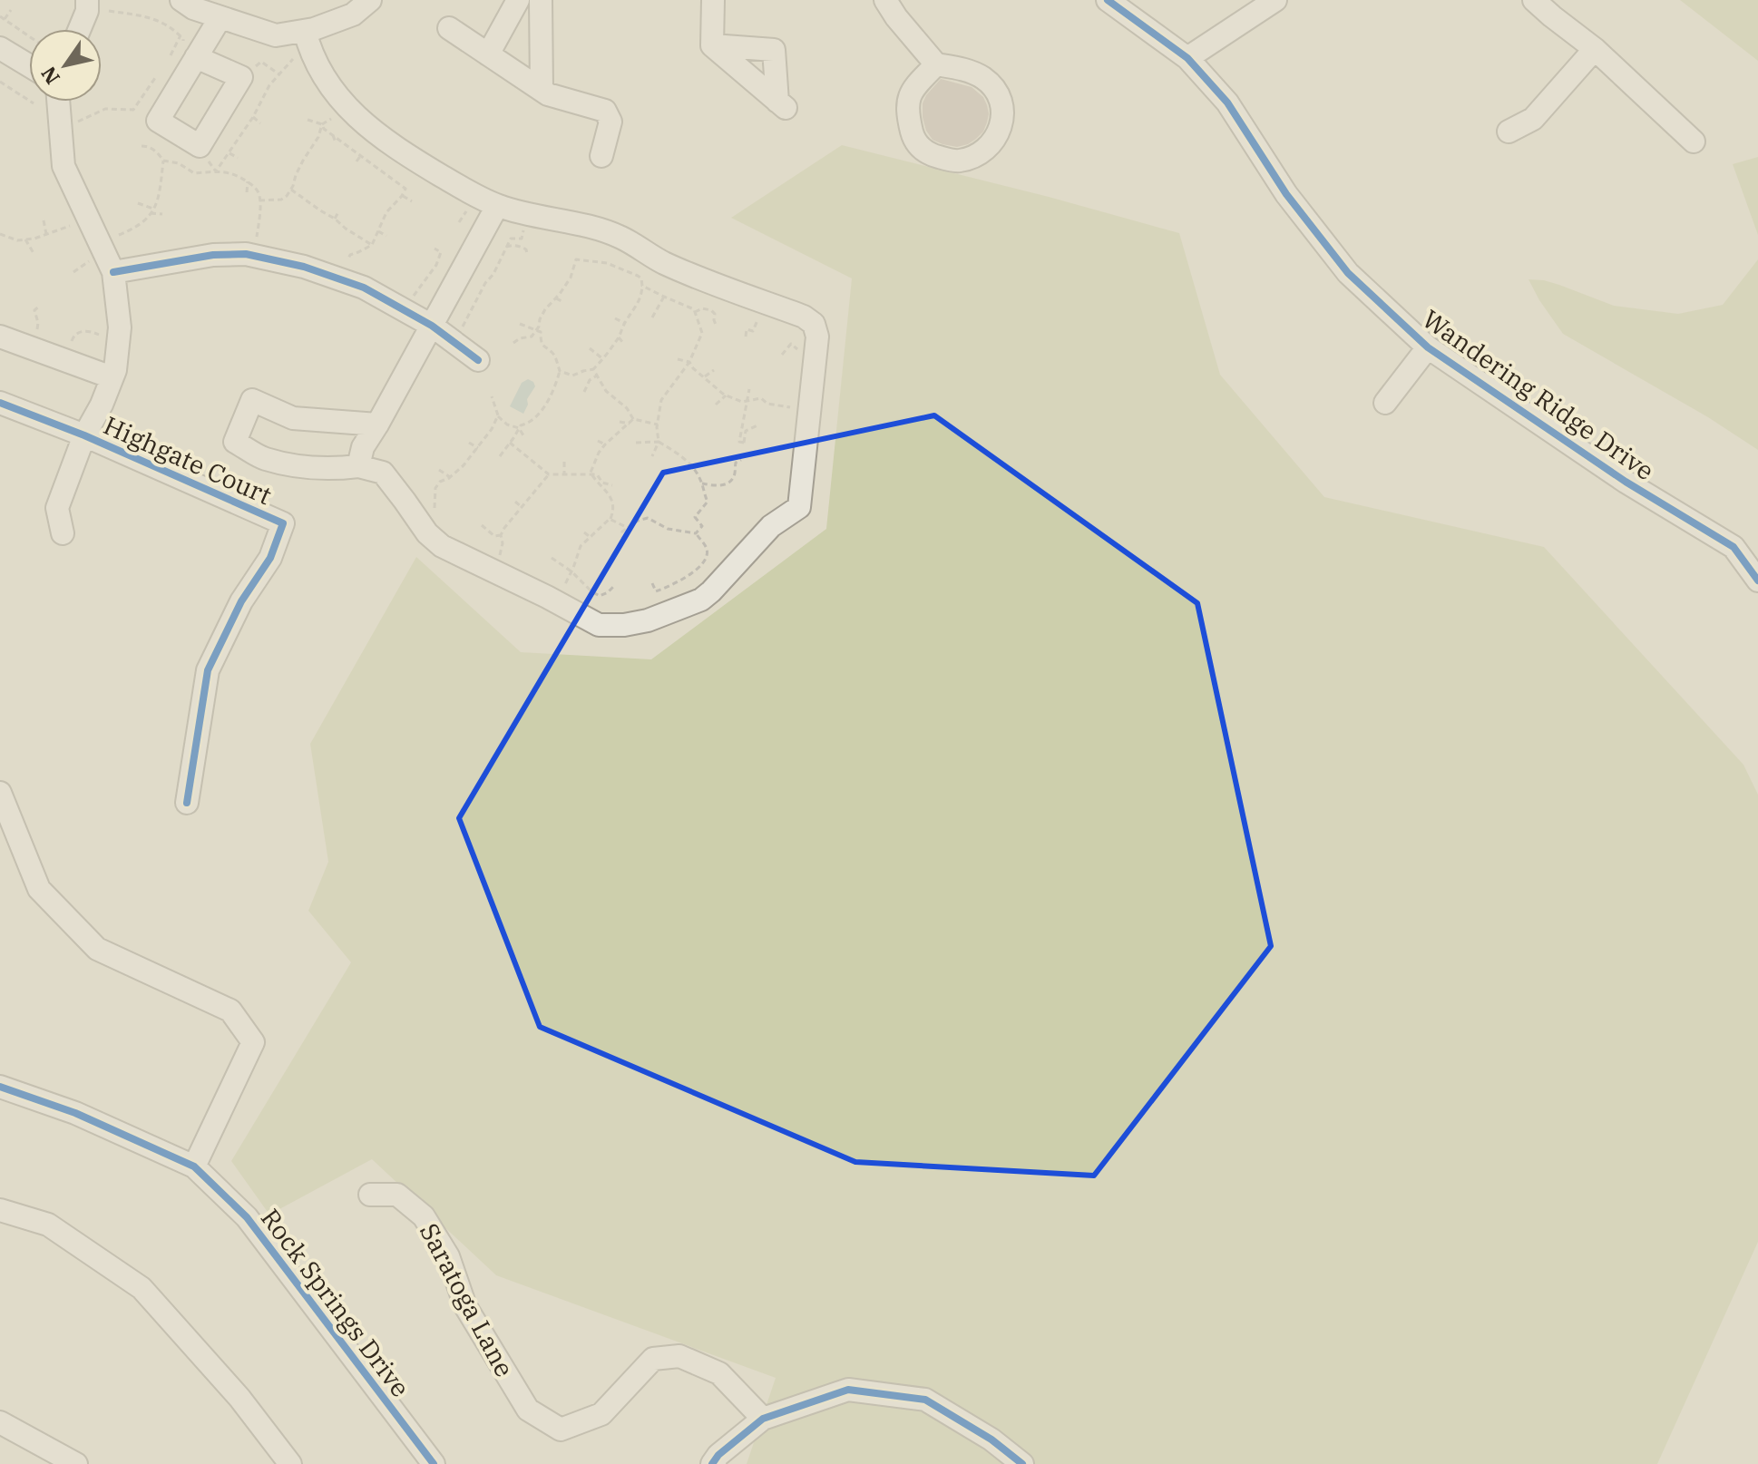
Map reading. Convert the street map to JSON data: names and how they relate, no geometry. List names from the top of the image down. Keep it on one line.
{"streets":{"street":["Wandering Ridge Drive","Highgate Court","Saratoga Lane","Rock Springs Drive"]},"north":"bottom left"}
